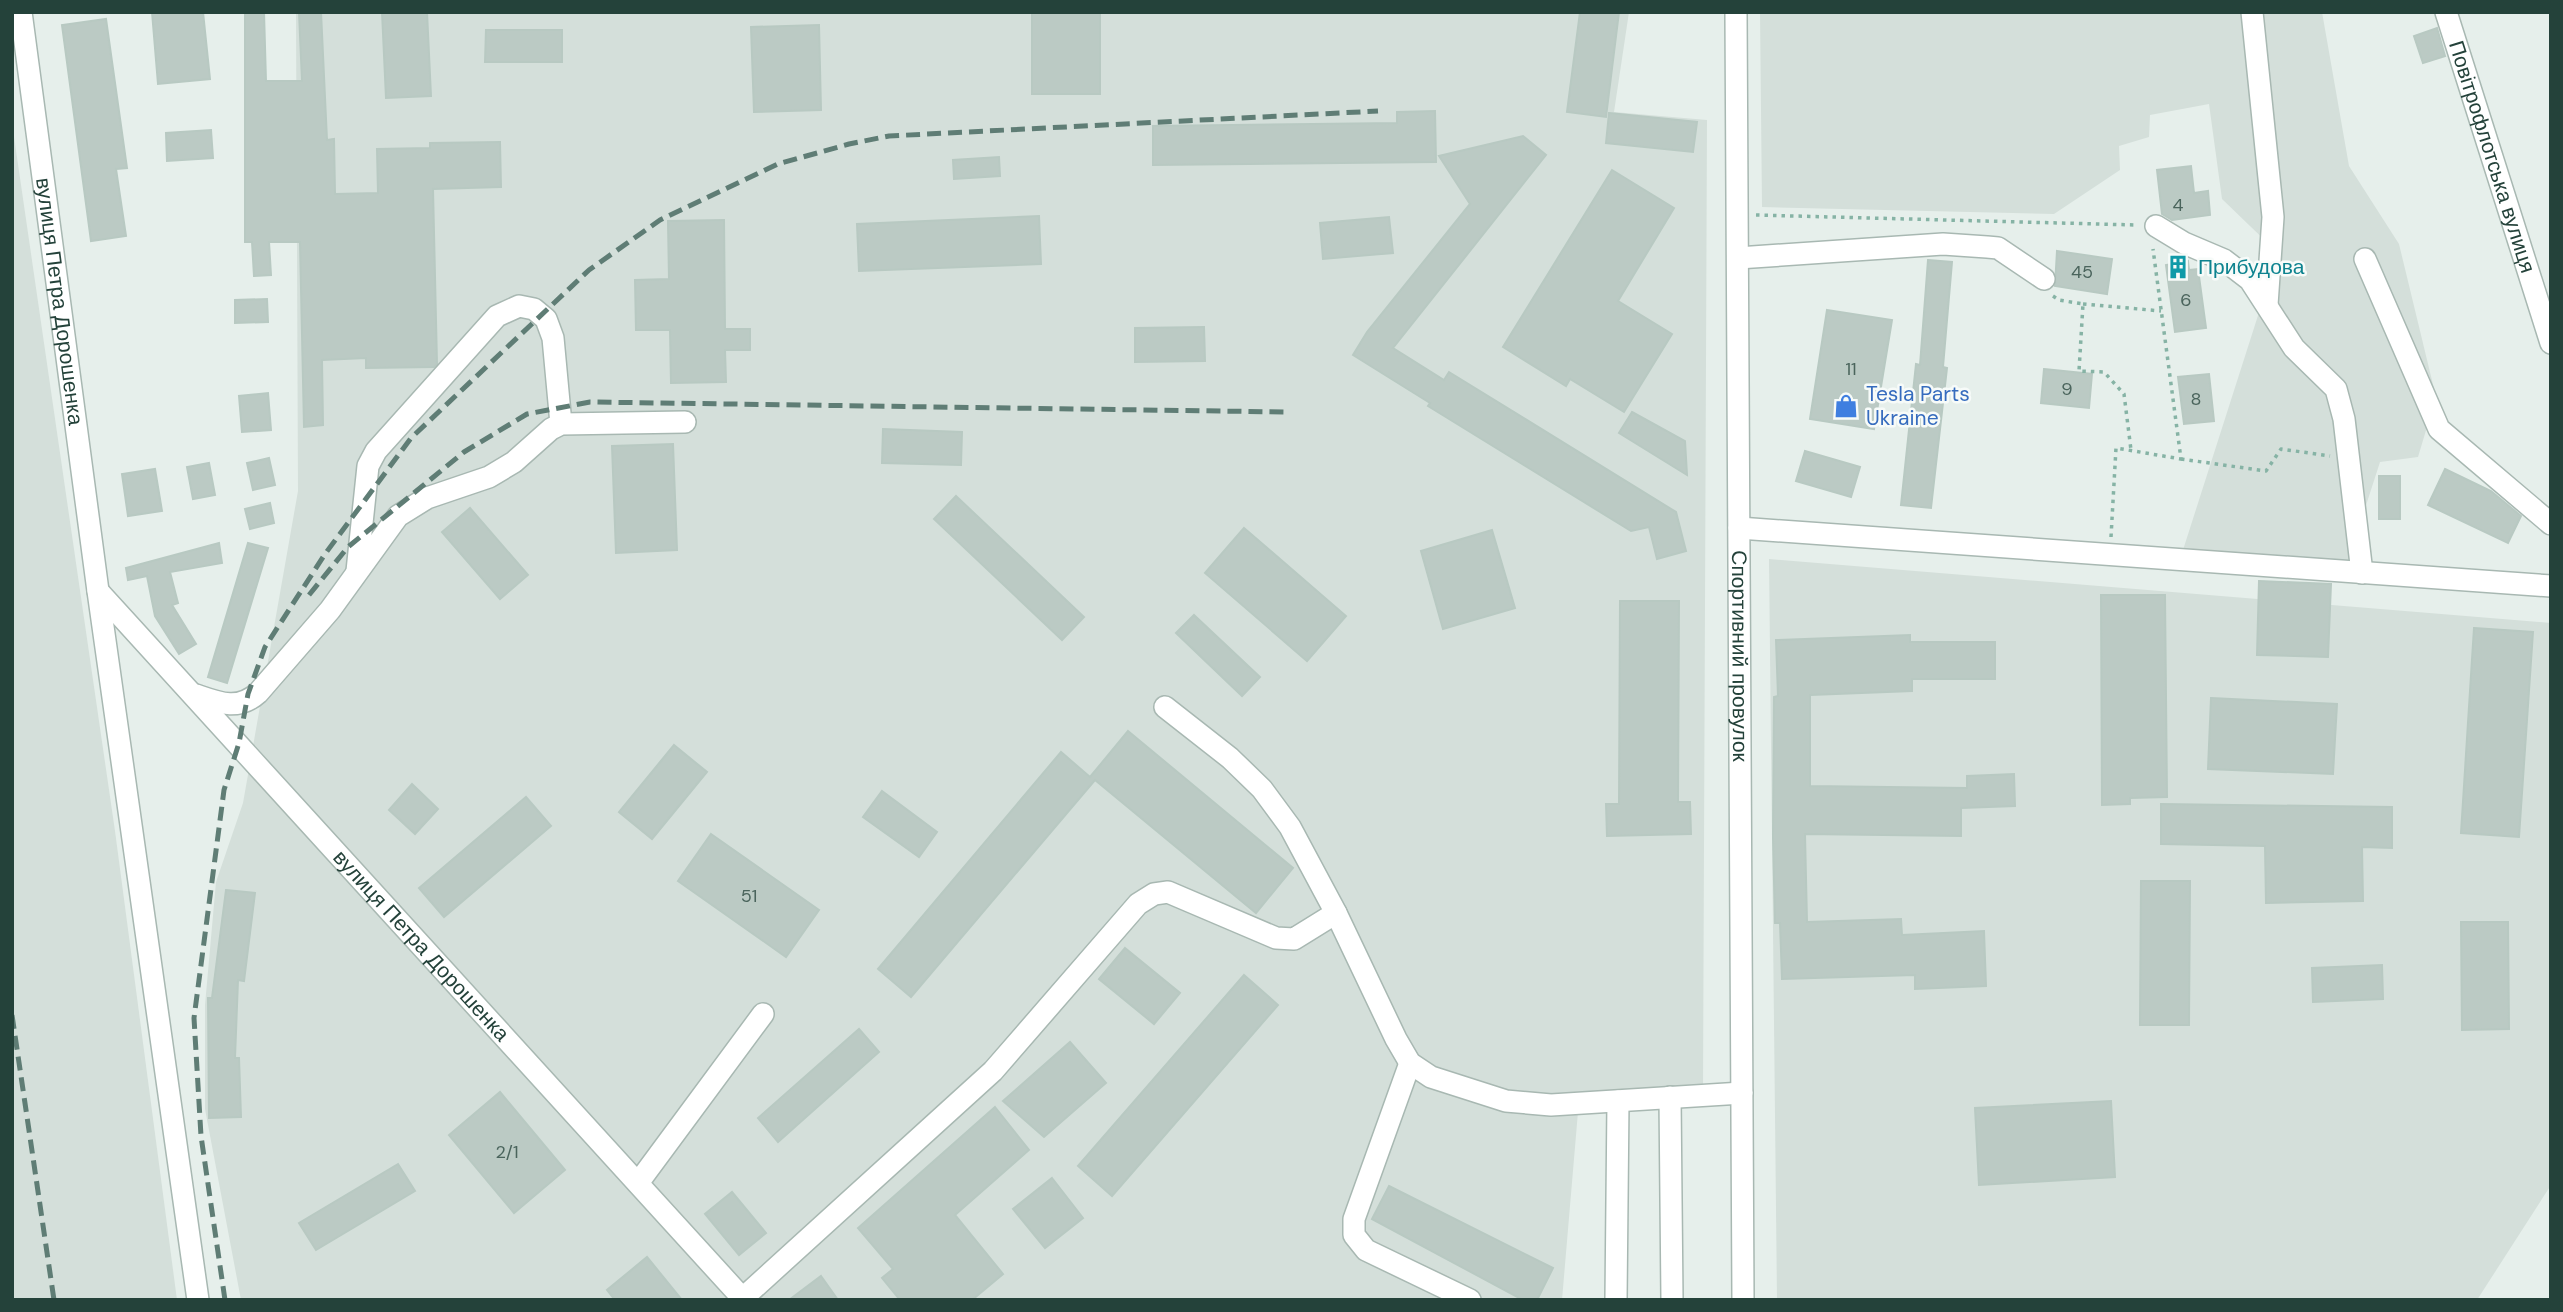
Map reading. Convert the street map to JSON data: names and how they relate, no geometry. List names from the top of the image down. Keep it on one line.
{"streets":{"street":["Повітрофлотська вулиця","вулиця Петра Дорошенка","Спортивний провулок"]},"places":{"building":["Прибудова"],"shop":["Tesla Parts Ukraine"]},"house_numbers":["4","45","6","11","9","8","51","2/1"]}
